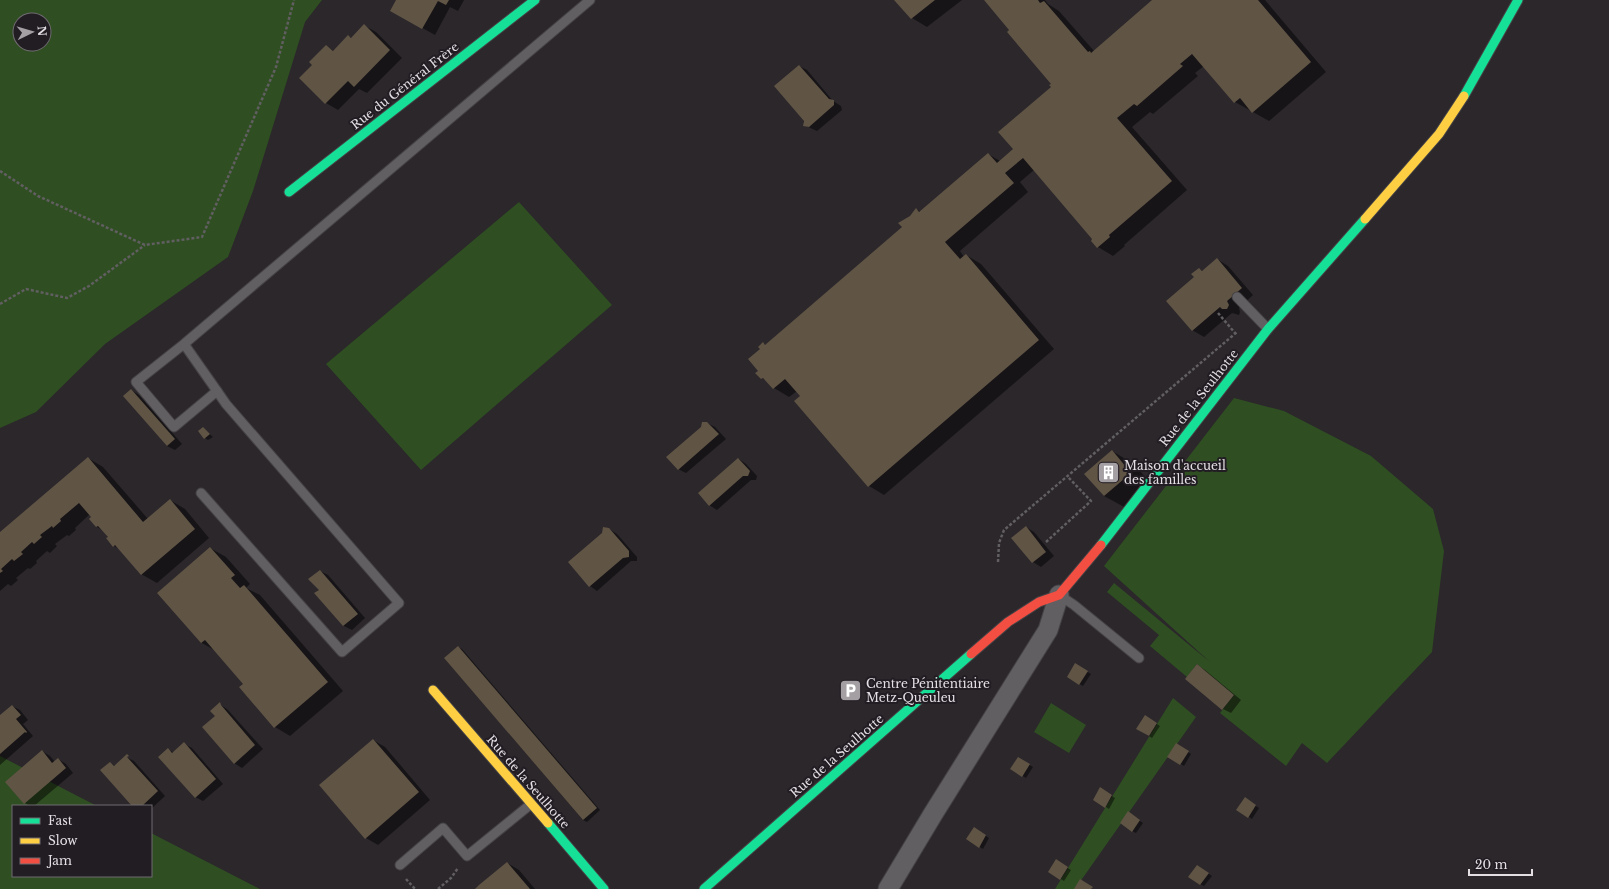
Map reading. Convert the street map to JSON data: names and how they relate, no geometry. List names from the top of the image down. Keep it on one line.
{"streets":{"street":["Rue du Général Frère","Rue de la Seulhotte"]},"places":{"building":["Maison d'accueil des familles"],"parking":["Centre Pénitentiaire Metz-Queuleu"]},"legend":["Fast","Slow","Jam"],"scale_bar":"20 m","north":"right"}
